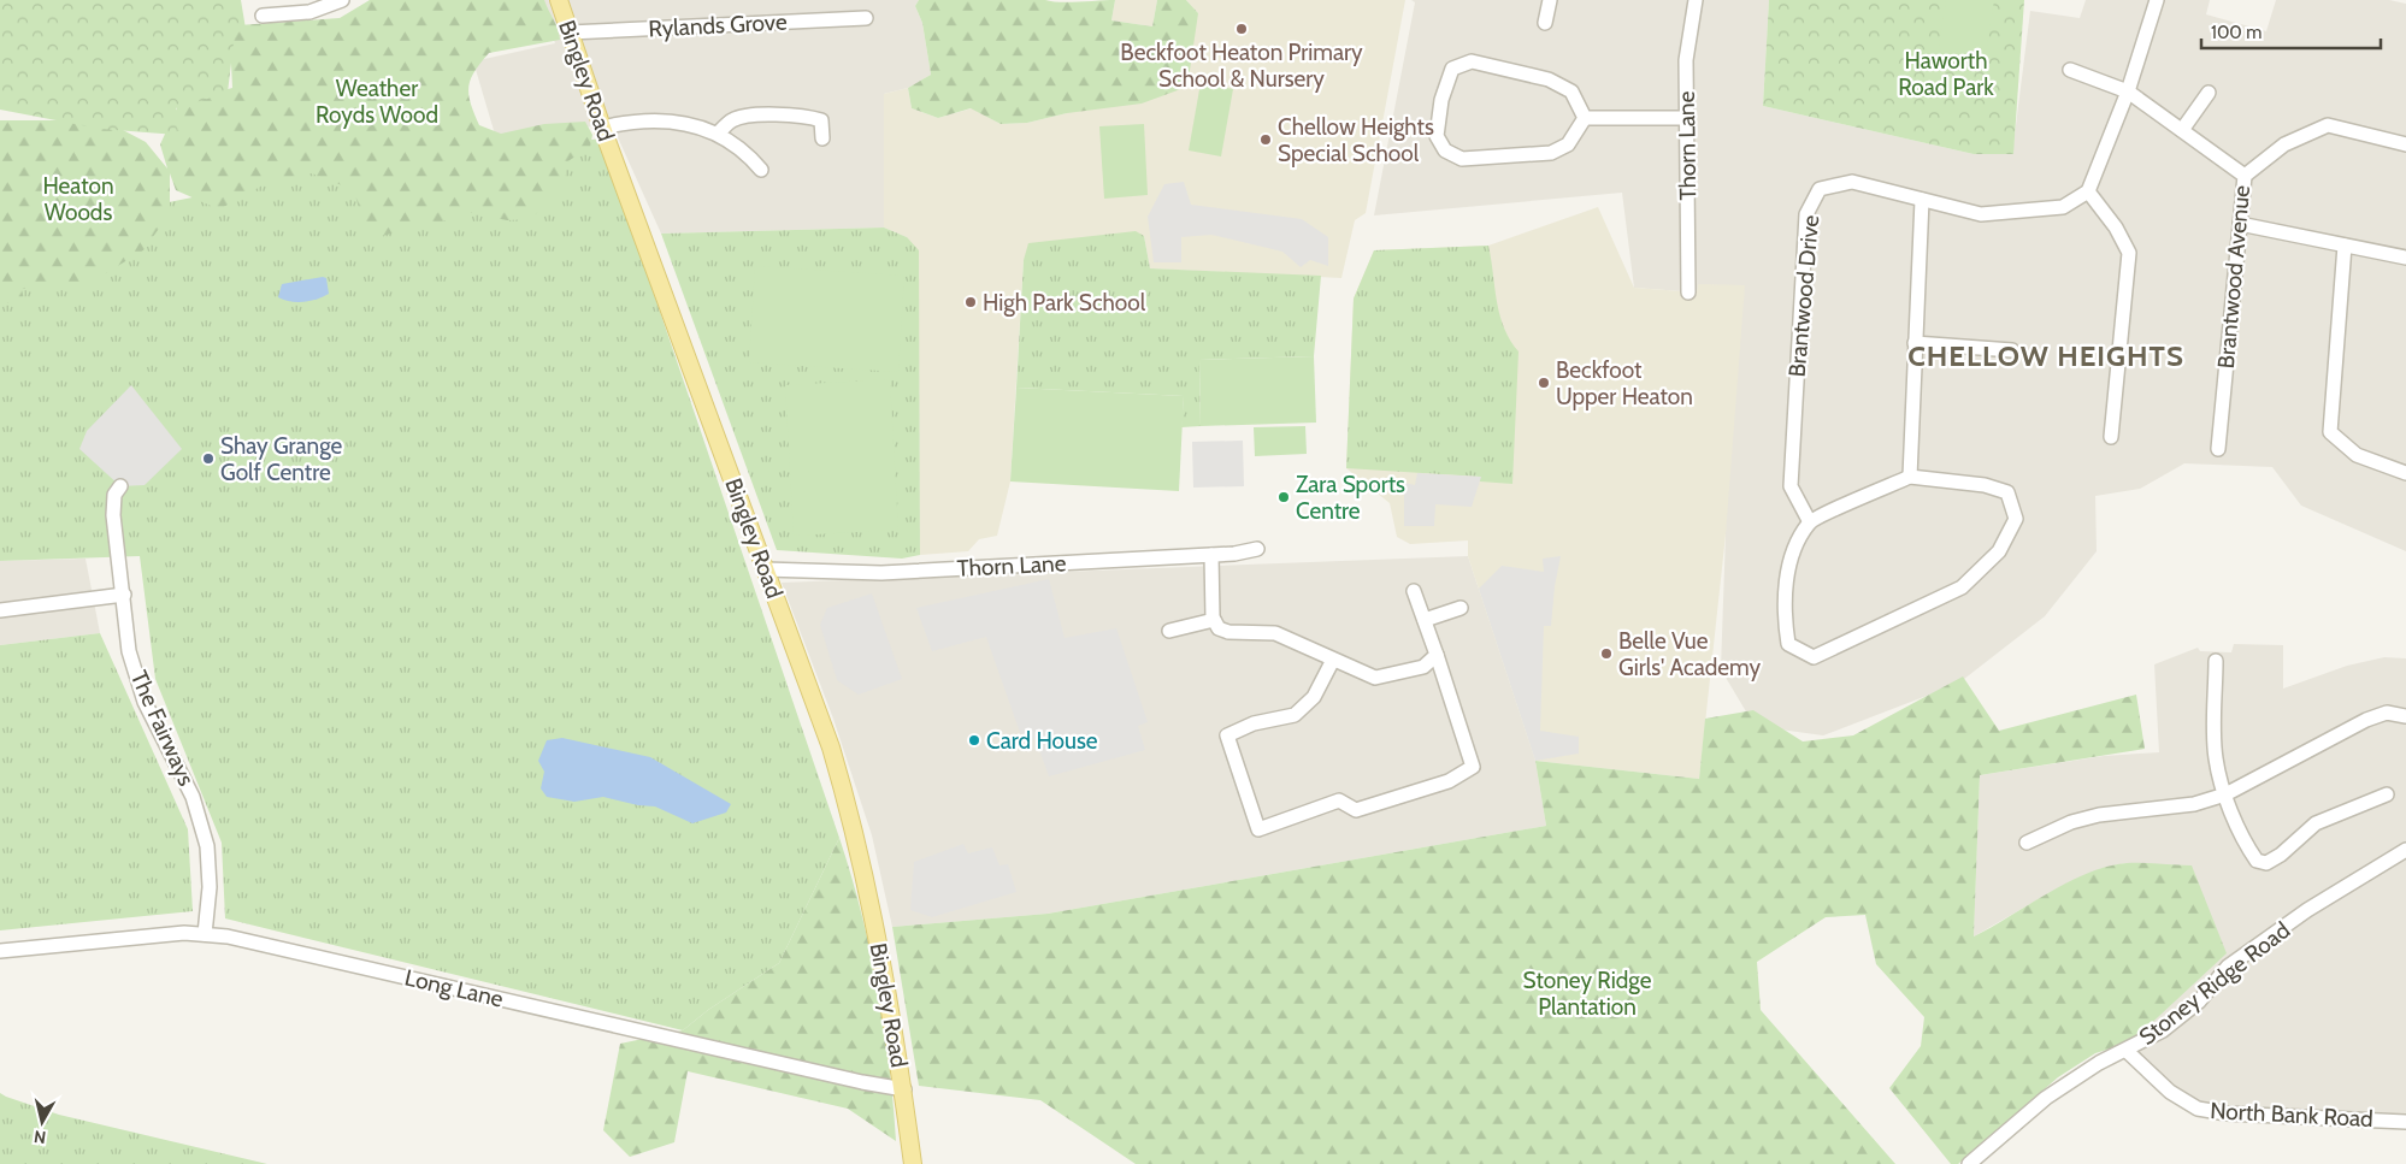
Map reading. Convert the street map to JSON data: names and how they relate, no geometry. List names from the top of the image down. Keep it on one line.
{"streets":{"main road":["Bingley Road"],"street":["Rylands Grove","Thorn Lane","Brantwood Avenue","Brantwood Drive","The Fairways","Stoney Ridge Road","Long Lane","North Bank Road"]},"crossings":[["Rylands Grove","Bingley Road"],["Bingley Road","Thorn Lane"],["Bingley Road","Long Lane"],["The Fairways","Long Lane"],["Stoney Ridge Road","North Bank Road"]],"districts":["CHELLOW HEIGHTS"],"parks":["Haworth Road Park","Weather Royds Wood","Heaton Woods","Stoney Ridge Plantation"],"places":["Beckfoot Heaton Primary School & Nursery","Chellow Heights Special School","High Park School","Beckfoot Upper Heaton","Shay Grange Golf Centre","Zara Sports Centre","Belle Vue Girls' Academy","Card House"],"scale_bar":"100 m","north":"bottom"}
